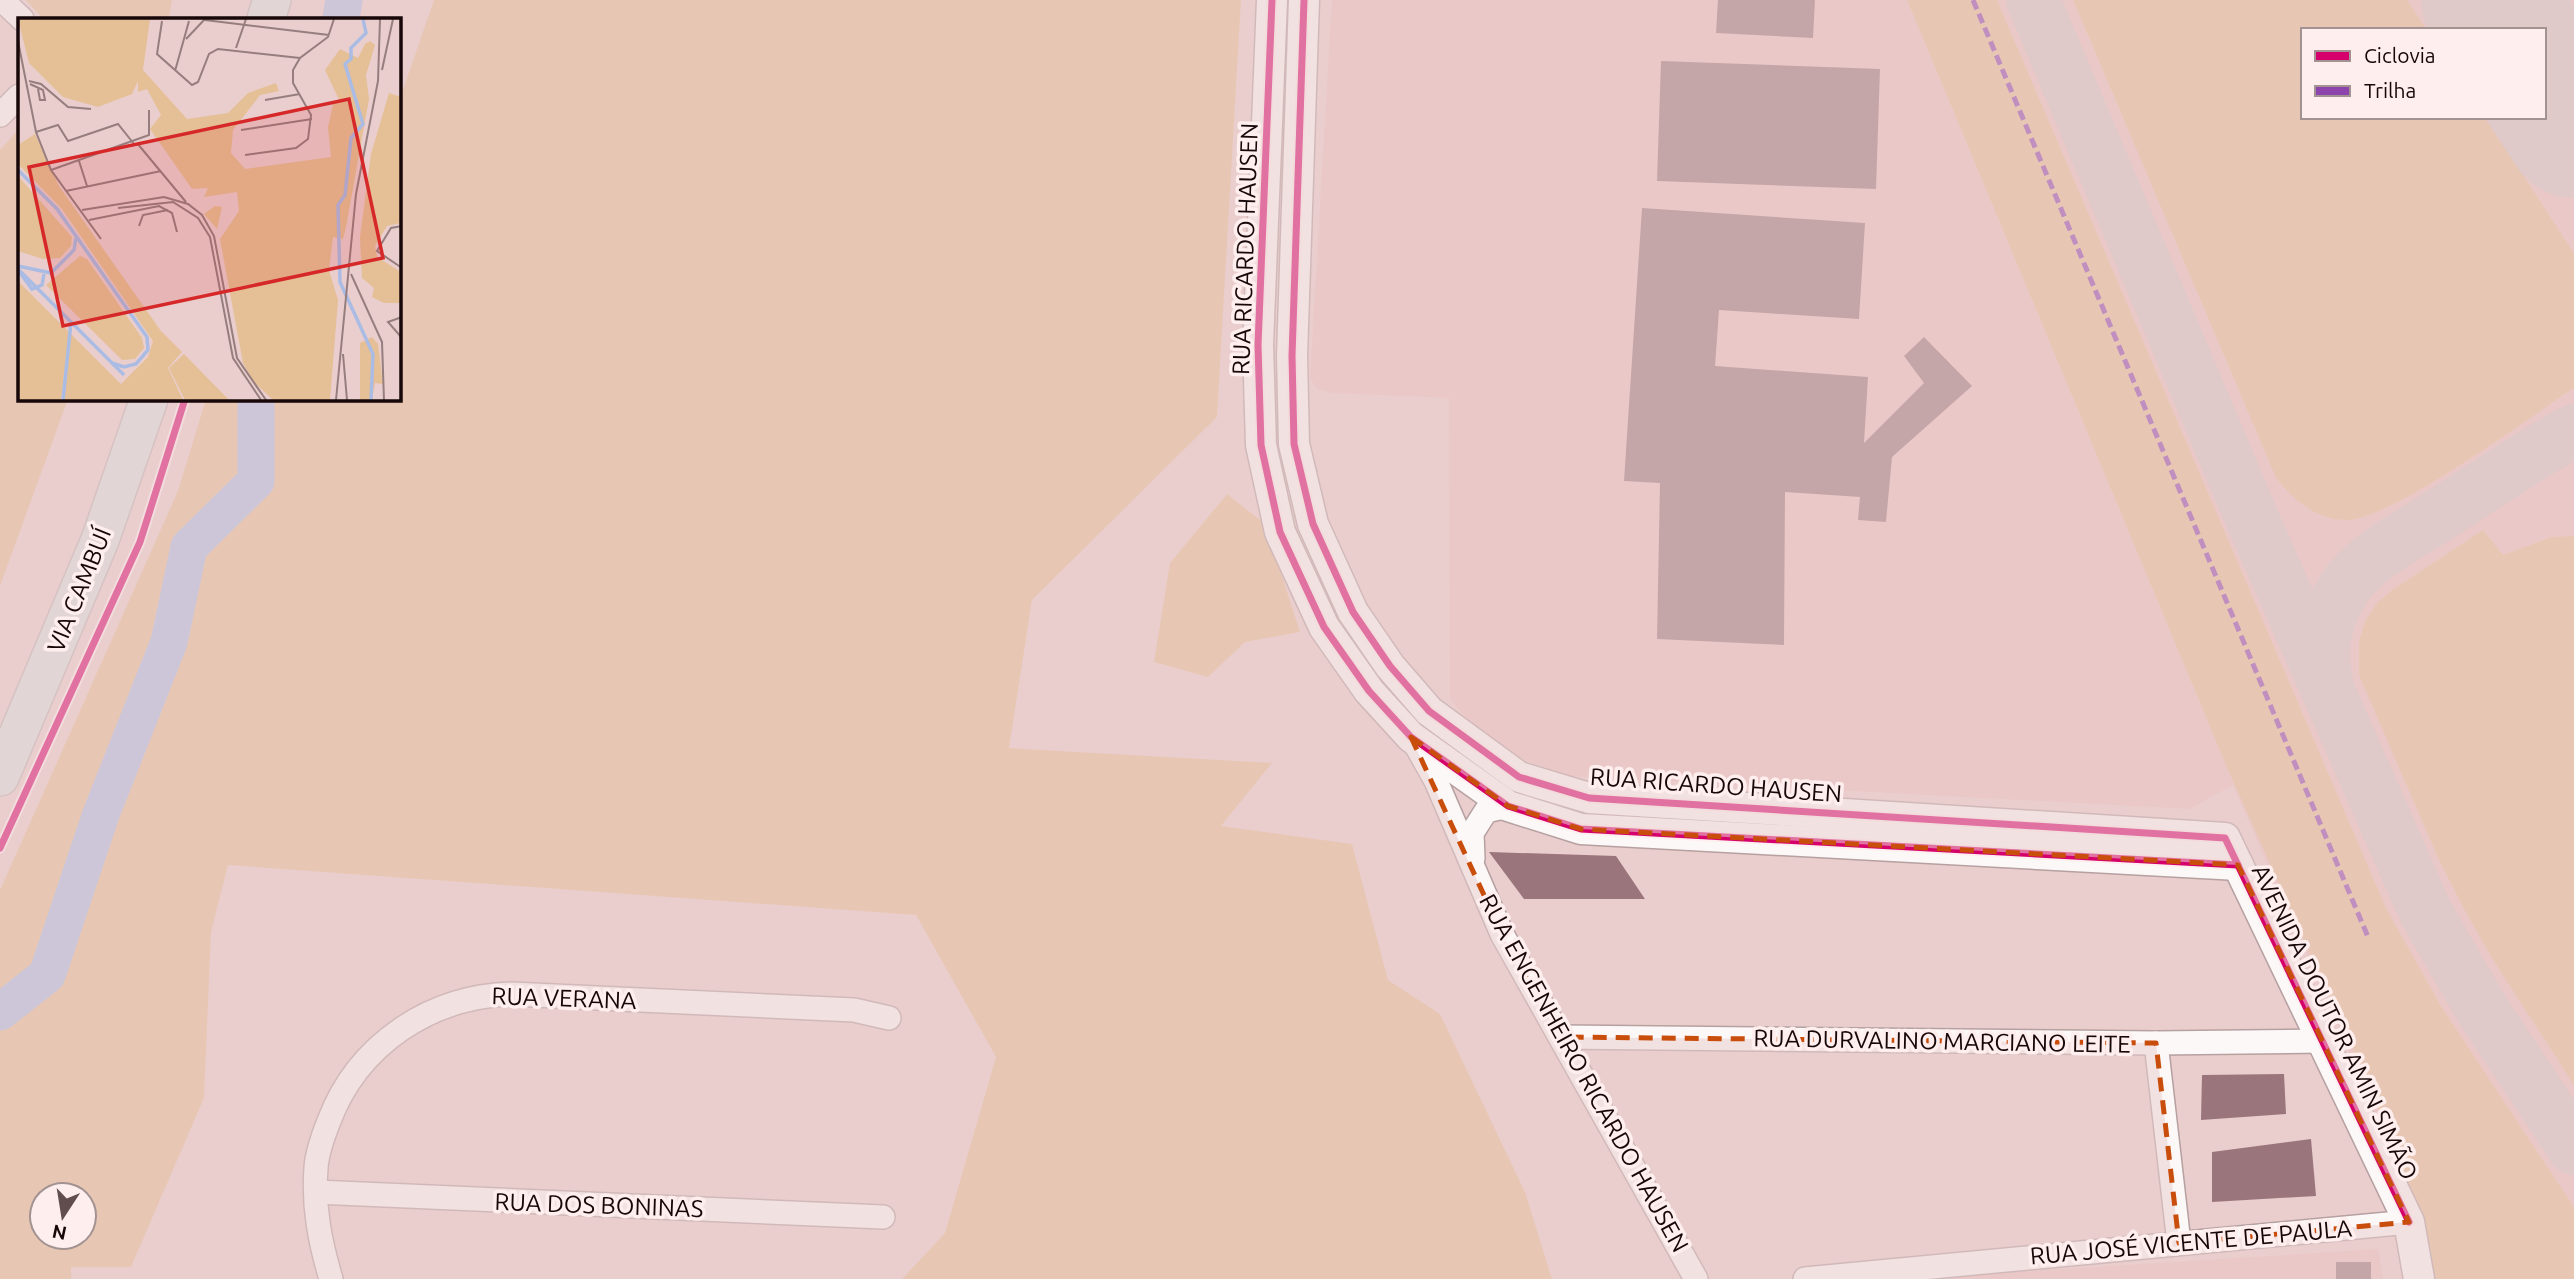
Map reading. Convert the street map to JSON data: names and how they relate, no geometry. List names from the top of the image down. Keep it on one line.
{"streets":{"main road":["VIA CAMBUÍ"],"street":["RUA RICARDO HAUSEN","RUA VERANA","AVENIDA DOUTOR AMIN SIMÃO","RUA DURVALINO MARCIANO LEITE","RUA ENGENHEIRO RICARDO HAUSEN","RUA DOS BONINAS","RUA JOSÉ VICENTE DE PAULA"]},"crossings":[["RUA RICARDO HAUSEN","AVENIDA DOUTOR AMIN SIMÃO"],["RUA RICARDO HAUSEN","RUA ENGENHEIRO RICARDO HAUSEN"],["RUA VERANA","RUA DOS BONINAS"],["AVENIDA DOUTOR AMIN SIMÃO","RUA DURVALINO MARCIANO LEITE"],["AVENIDA DOUTOR AMIN SIMÃO","RUA JOSÉ VICENTE DE PAULA"],["RUA DURVALINO MARCIANO LEITE","RUA ENGENHEIRO RICARDO HAUSEN"]],"legend":["Ciclovia","Trilha"],"north":"bottom"}
